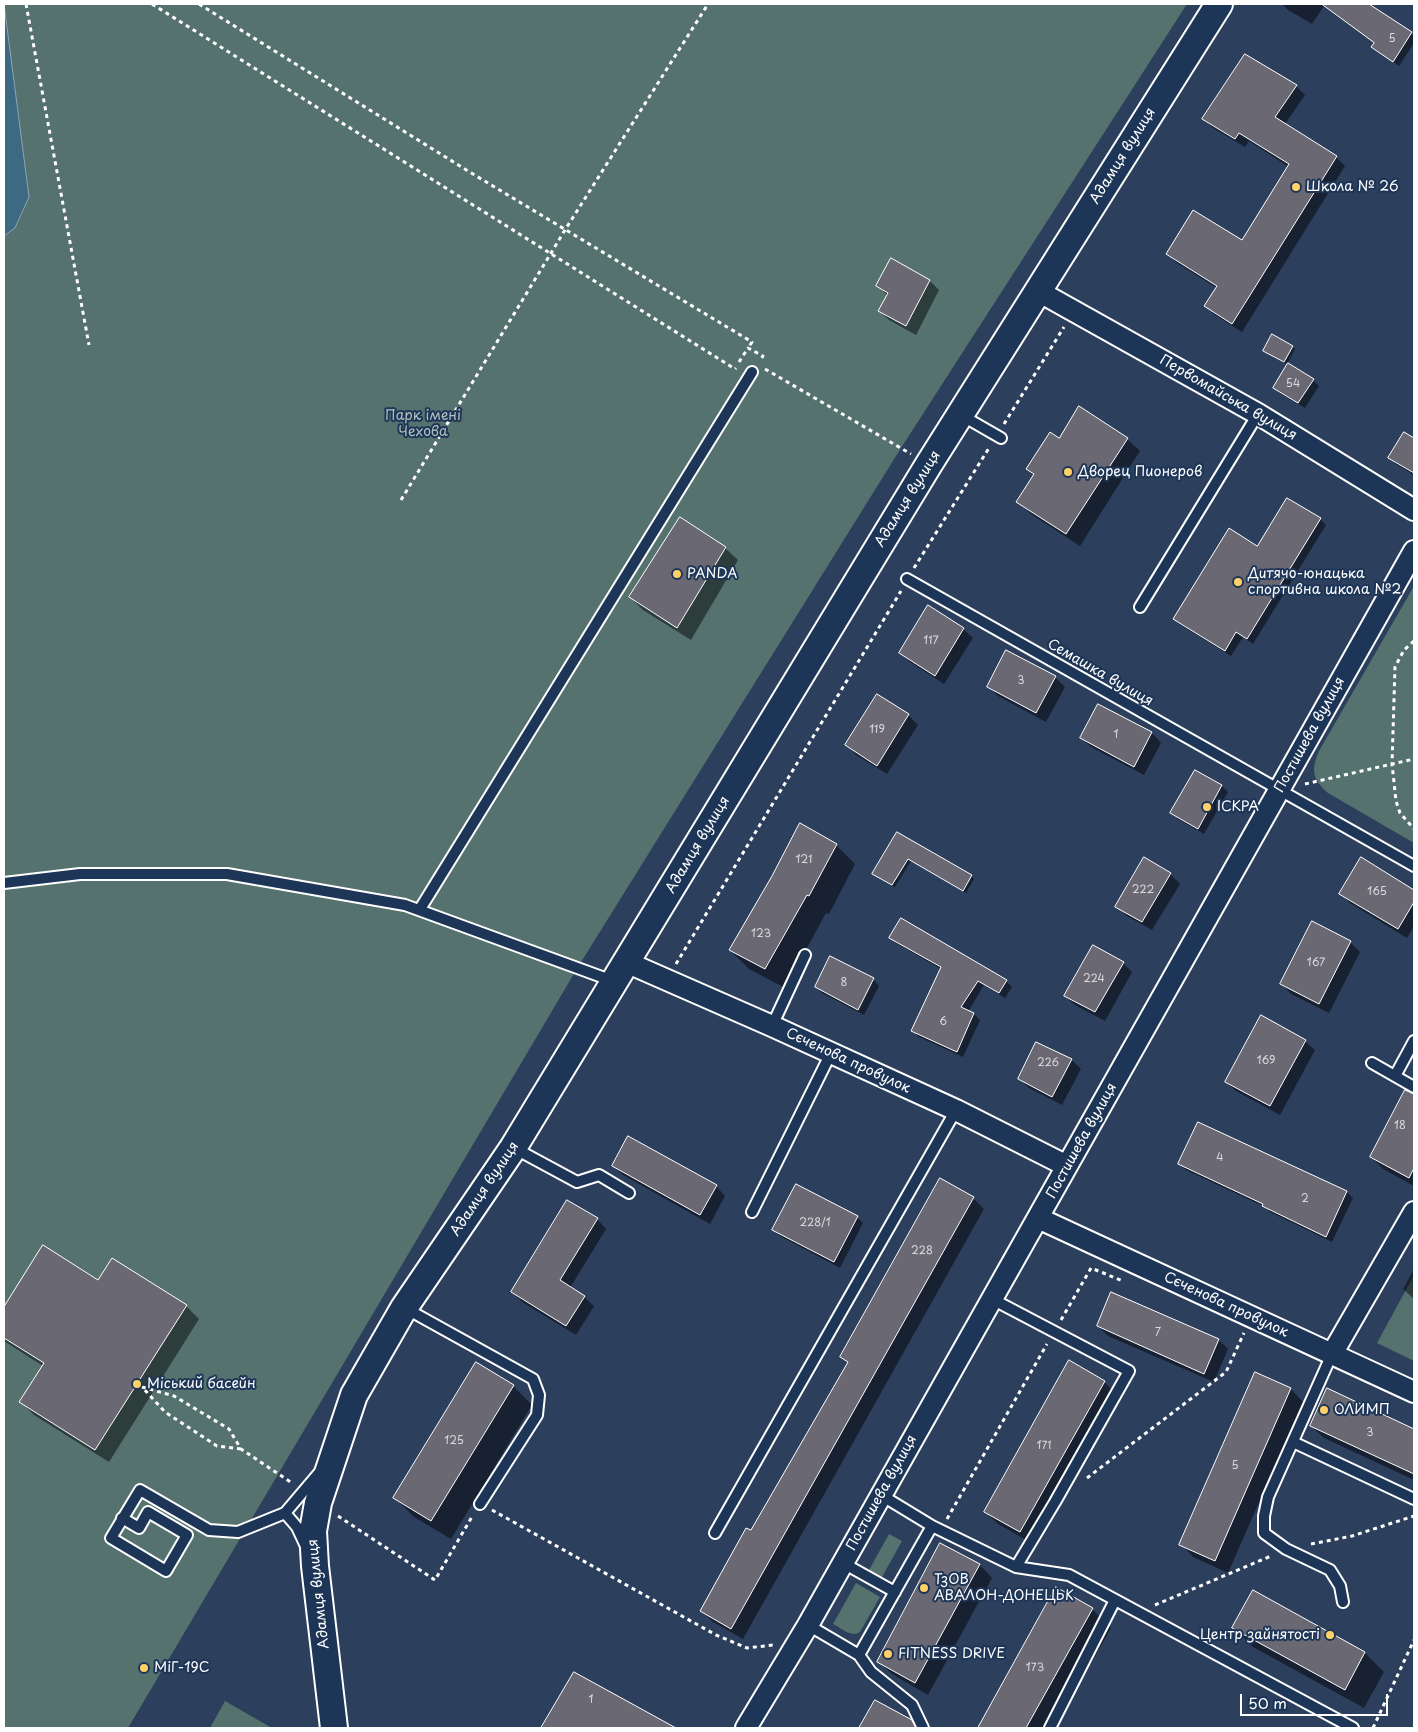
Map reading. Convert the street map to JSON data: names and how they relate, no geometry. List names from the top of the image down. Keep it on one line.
{"streets":{"street":["Адамця вулиця","Первомайська вулиця","Постишева вулиця","Сєченова провулок"],"lane":["Семашка вулиця"]},"crossings":[["Адамця вулиця","Первомайська вулиця"],["Адамця вулиця","Сєченова провулок"],["Семашка вулиця","Постишева вулиця"],["Постишева вулиця","Сєченова провулок"]],"parks":["Парк імені Чехова"],"places":["Школа № 26","Дворец Пионеров","PANDA","Дитячо-юнацька спортивна школа №2","ІСКРА","Міський басейн","ОЛИМП","ТзОВ АВАЛОН-ДОНЕЦЬК","Центр зайнятості","FITNESS DRIVE","МіГ-19С"],"house_numbers":["5","54","117","3","119","1","121","222","165","123","167","224","8","6","169","226","18","4","2","228/1","228","7","3","125","171","5","173","1"],"scale_bar":"50 m"}
